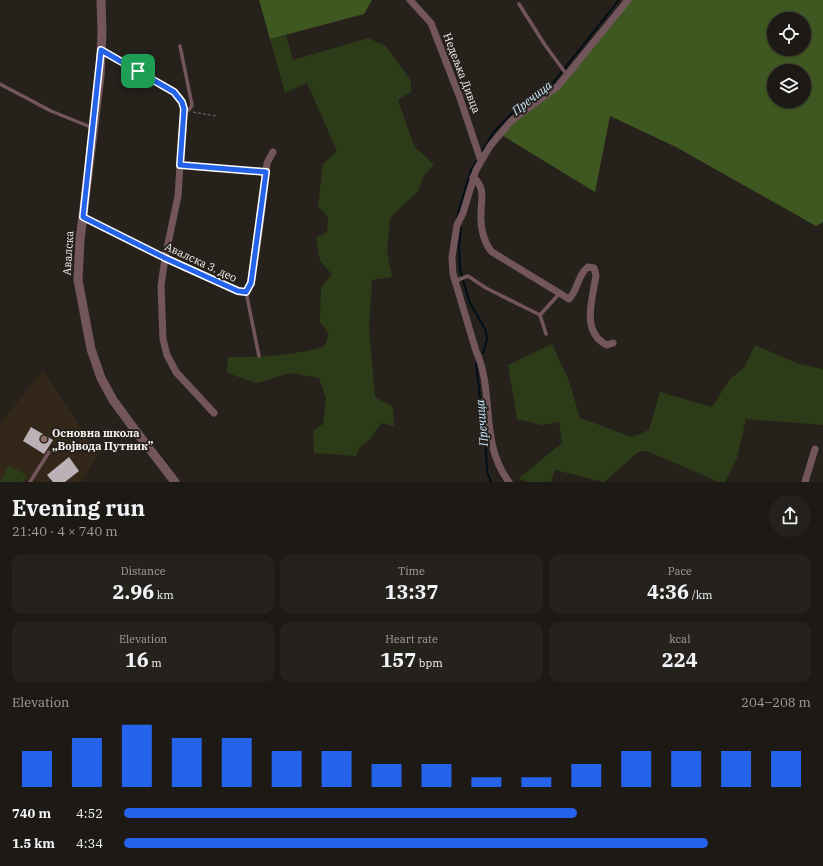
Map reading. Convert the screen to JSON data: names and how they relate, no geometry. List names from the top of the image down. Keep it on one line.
{"streets":{"street":["Недељка Дивца","Авалска","Авалска 3. део"]},"crossings":[["Авалска","Авалска 3. део"]],"water":["Пречица"],"places":["Основна школа „Војвода Путник”"],"page":{"heading":["Evening run","21:40 · 4 × 740 m"],"stats":[["Distance","2.96 km"],["Time","13:37"],["Pace","4:36 /km"],["Elevation","16 m"],["Heart rate","157 bpm"],["kcal","224"]],"chart":["Elevation","204–208 m"],"list":[{"name":"740 m","note":"4:52"},{"name":"1.5 km","note":"4:34"}]}}
